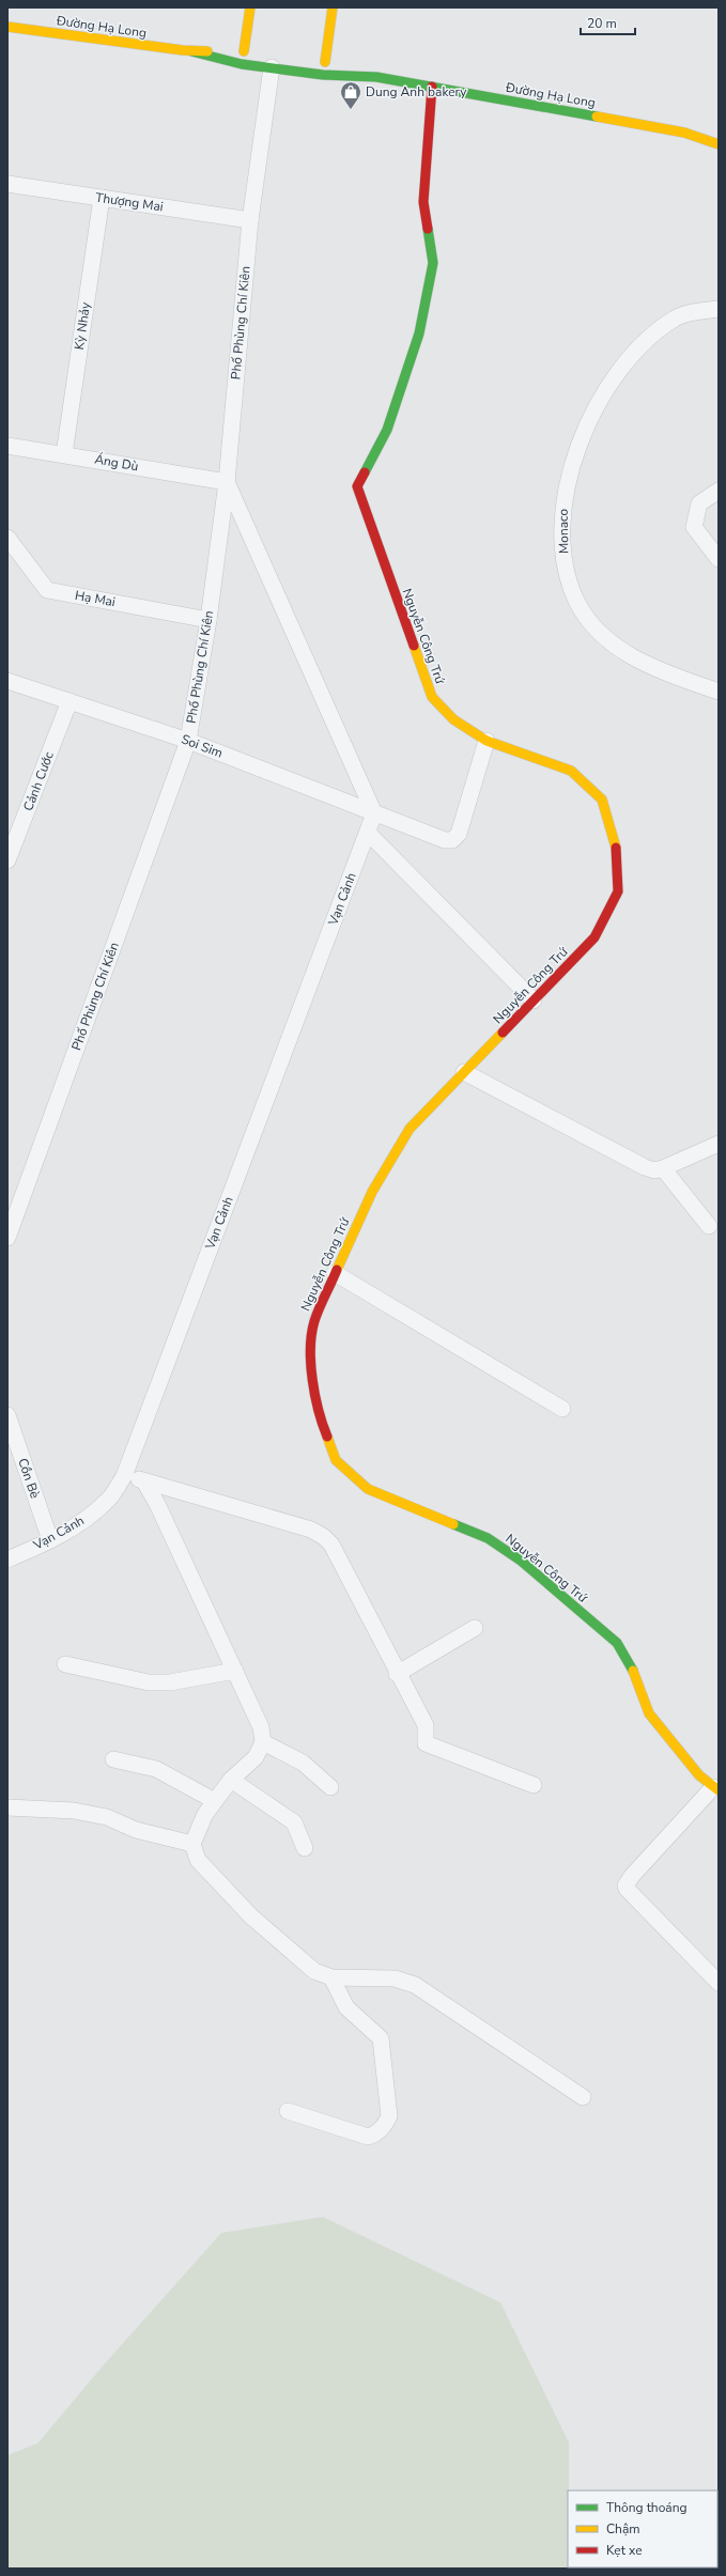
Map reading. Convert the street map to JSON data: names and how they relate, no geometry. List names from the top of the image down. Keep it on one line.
{"streets":{"street":["Đường Hạ Long","Thượng Mai","Phố Phùng Chí Kiên","Kỳ Nhảy","Áng Dù","Monaco","Hạ Mai","Nguyễn Công Trứ","Soi Sim","Cảnh Cước","Vạn Cảnh","Cồn Bè"]},"crossings":[["Đường Hạ Long","Phố Phùng Chí Kiên"],["Đường Hạ Long","Nguyễn Công Trứ"],["Thượng Mai","Phố Phùng Chí Kiên"],["Thượng Mai","Kỳ Nhảy"],["Phố Phùng Chí Kiên","Áng Dù"],["Phố Phùng Chí Kiên","Hạ Mai"],["Phố Phùng Chí Kiên","Soi Sim"],["Kỳ Nhảy","Áng Dù"],["Nguyễn Công Trứ","Soi Sim"],["Soi Sim","Cảnh Cước"],["Vạn Cảnh","Cồn Bè"]],"places":{"shop":["Dung Anh bakery"]},"legend":["Thông thoáng","Chậm","Kẹt xe"],"scale_bar":"20 m"}
